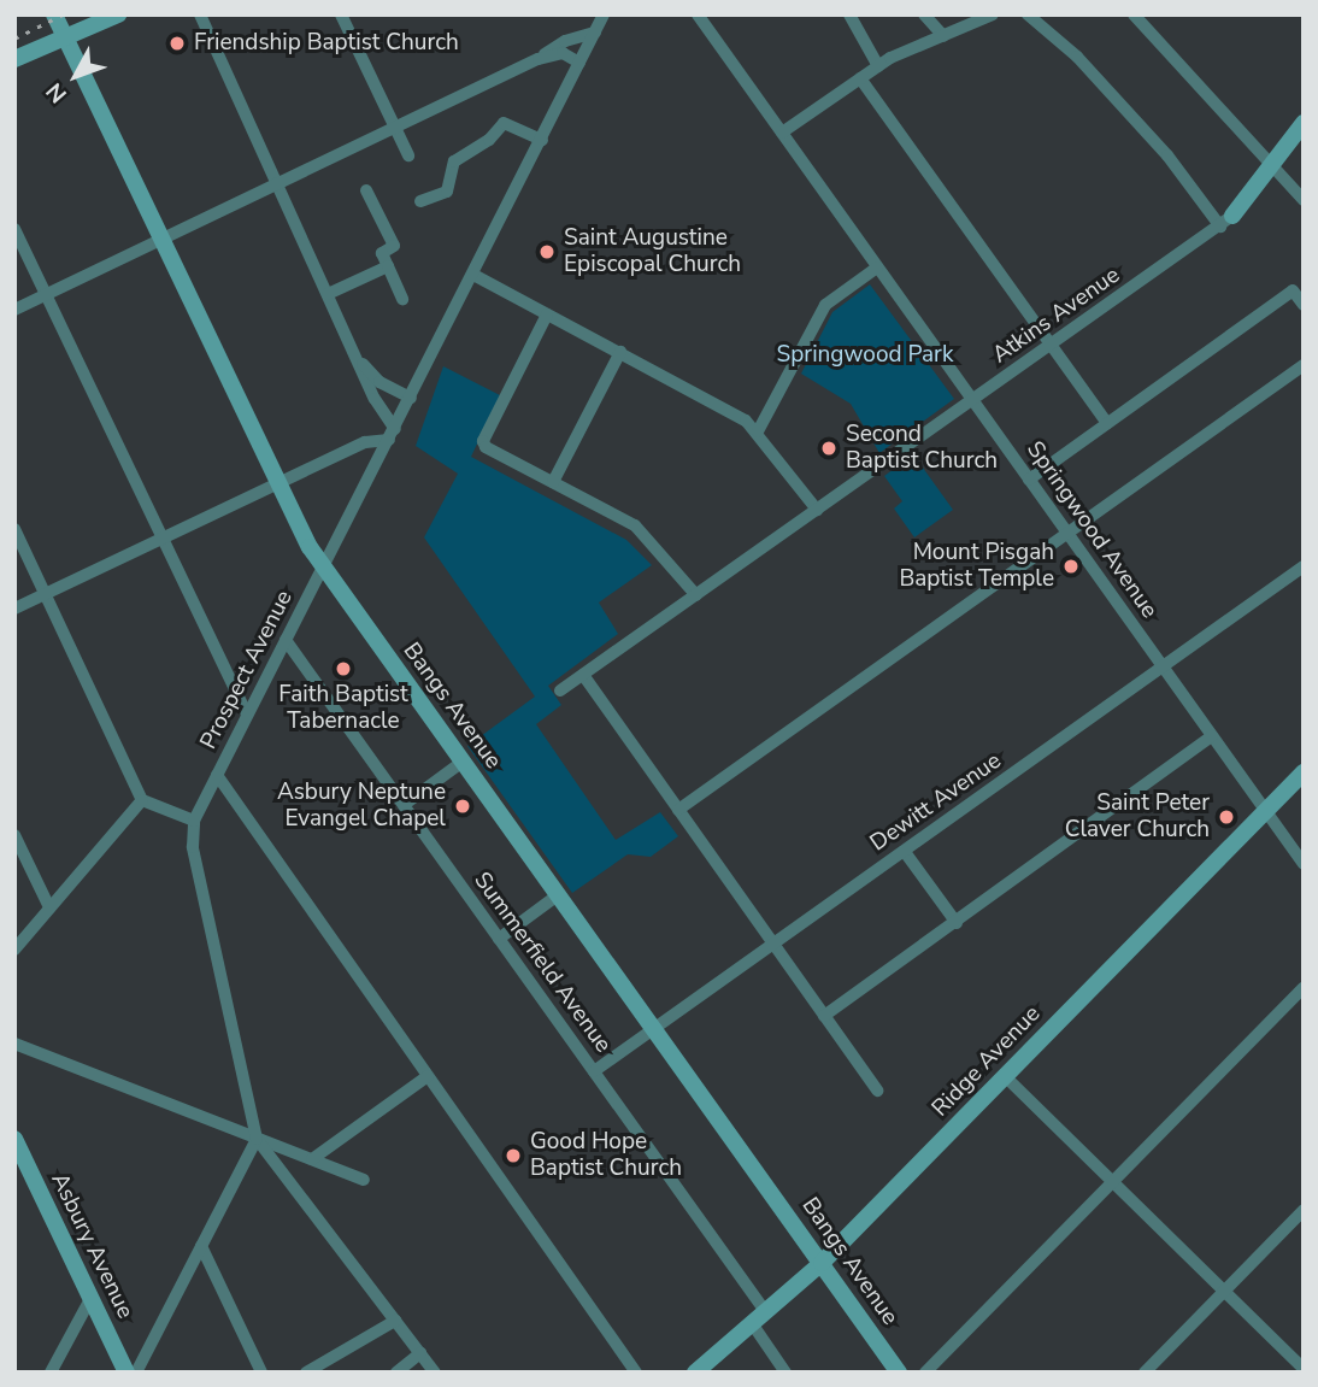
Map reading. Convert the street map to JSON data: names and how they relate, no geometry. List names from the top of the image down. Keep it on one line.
{"streets":{"street":["Atkins Avenue","Springwood Avenue","Prospect Avenue","Bangs Avenue","Dewitt Avenue","Summerfield Avenue","Ridge Avenue","Asbury Avenue"]},"crossings":[["Atkins Avenue","Springwood Avenue"],["Springwood Avenue","Dewitt Avenue"],["Springwood Avenue","Ridge Avenue"],["Prospect Avenue","Bangs Avenue"],["Prospect Avenue","Summerfield Avenue"],["Bangs Avenue","Dewitt Avenue"],["Bangs Avenue","Ridge Avenue"],["Dewitt Avenue","Summerfield Avenue"],["Summerfield Avenue","Ridge Avenue"]],"parks":["Springwood Park"],"places":["Friendship Baptist Church","Saint Augustine Episcopal Church","Second Baptist Church","Mount Pisgah Baptist Temple","Faith Baptist Tabernacle","Asbury Neptune Evangel Chapel","Saint Peter Claver Church","Good Hope Baptist Church"],"north":"bottom left"}
